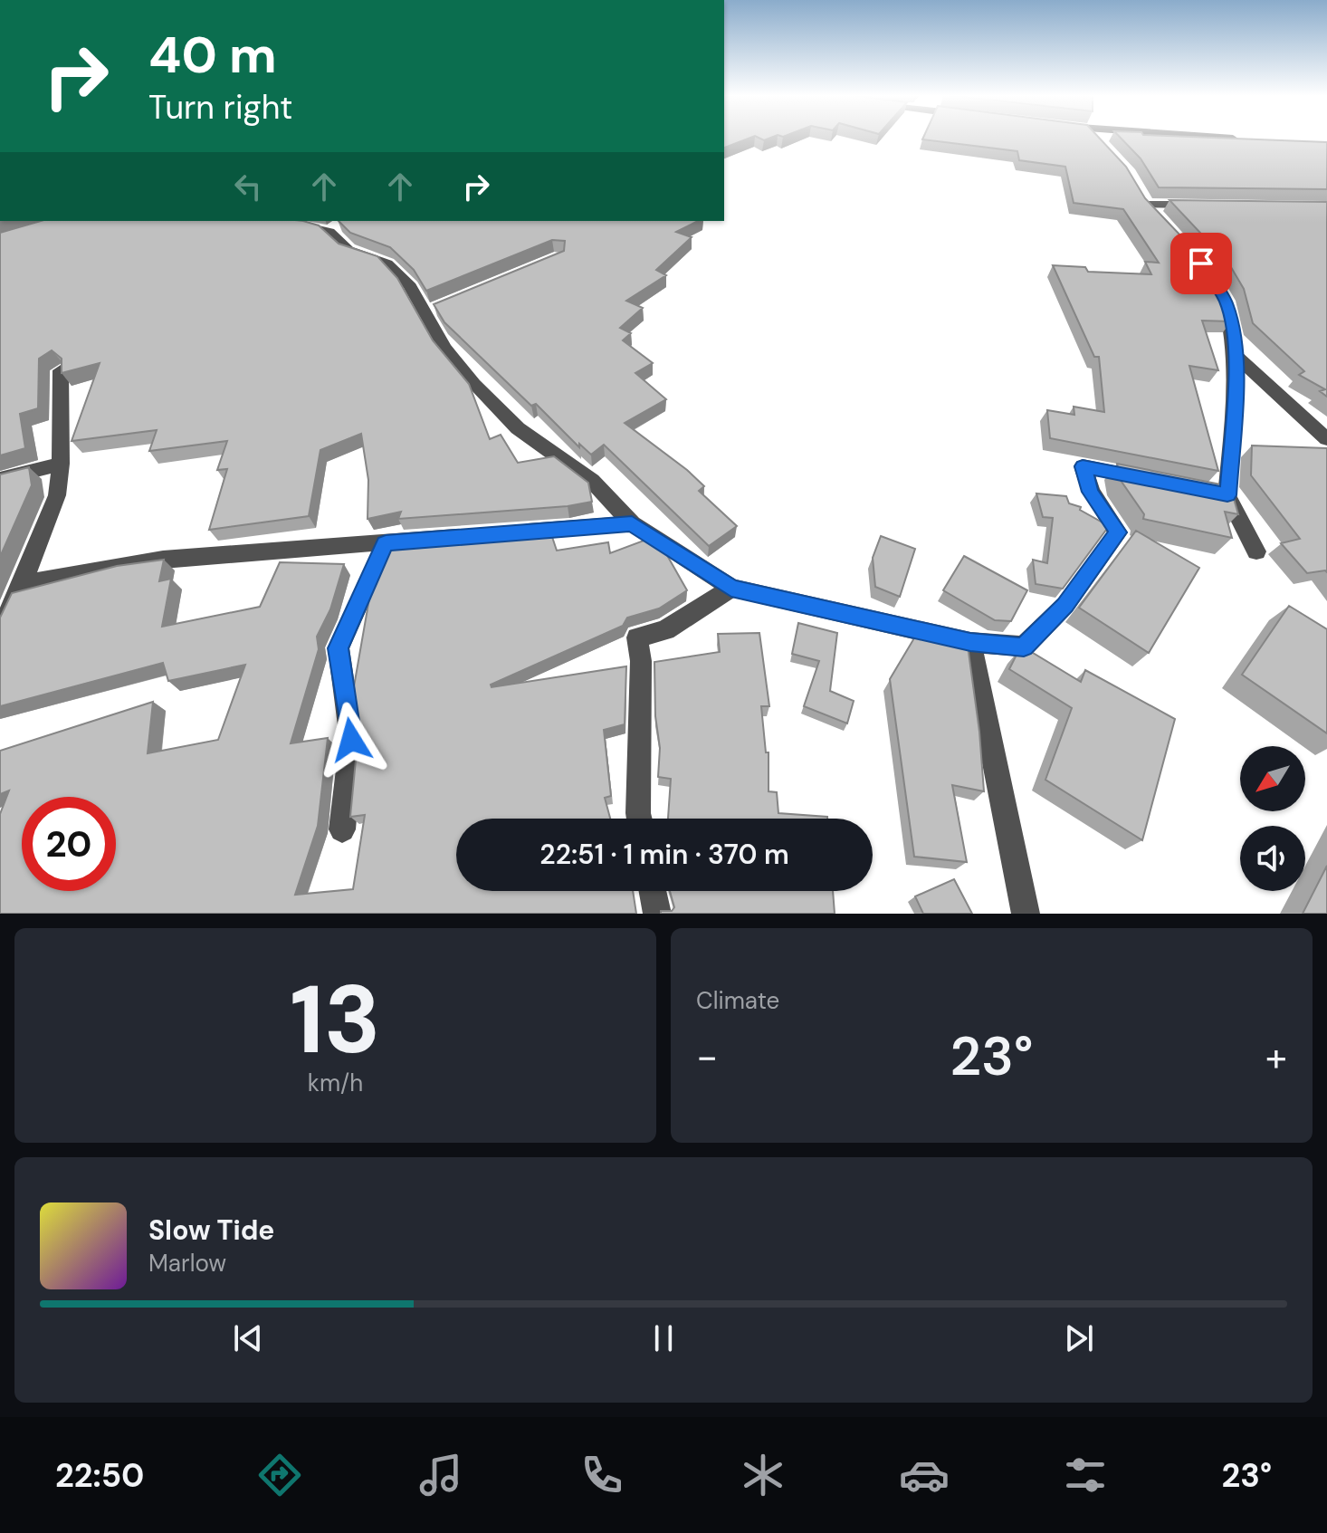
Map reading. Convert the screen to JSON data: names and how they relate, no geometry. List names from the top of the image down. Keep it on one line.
{"north":"bottom left","page":{"turn":["40 m","Turn right"],"limit":"20","trip":"22:51 · 1 min · 370 m","tile":[["13","km/h"],"Climate"],"heat":["−","23°","+"],"song":["Slow Tide","Marlow"],"tabs":["22:50","23°"]}}
